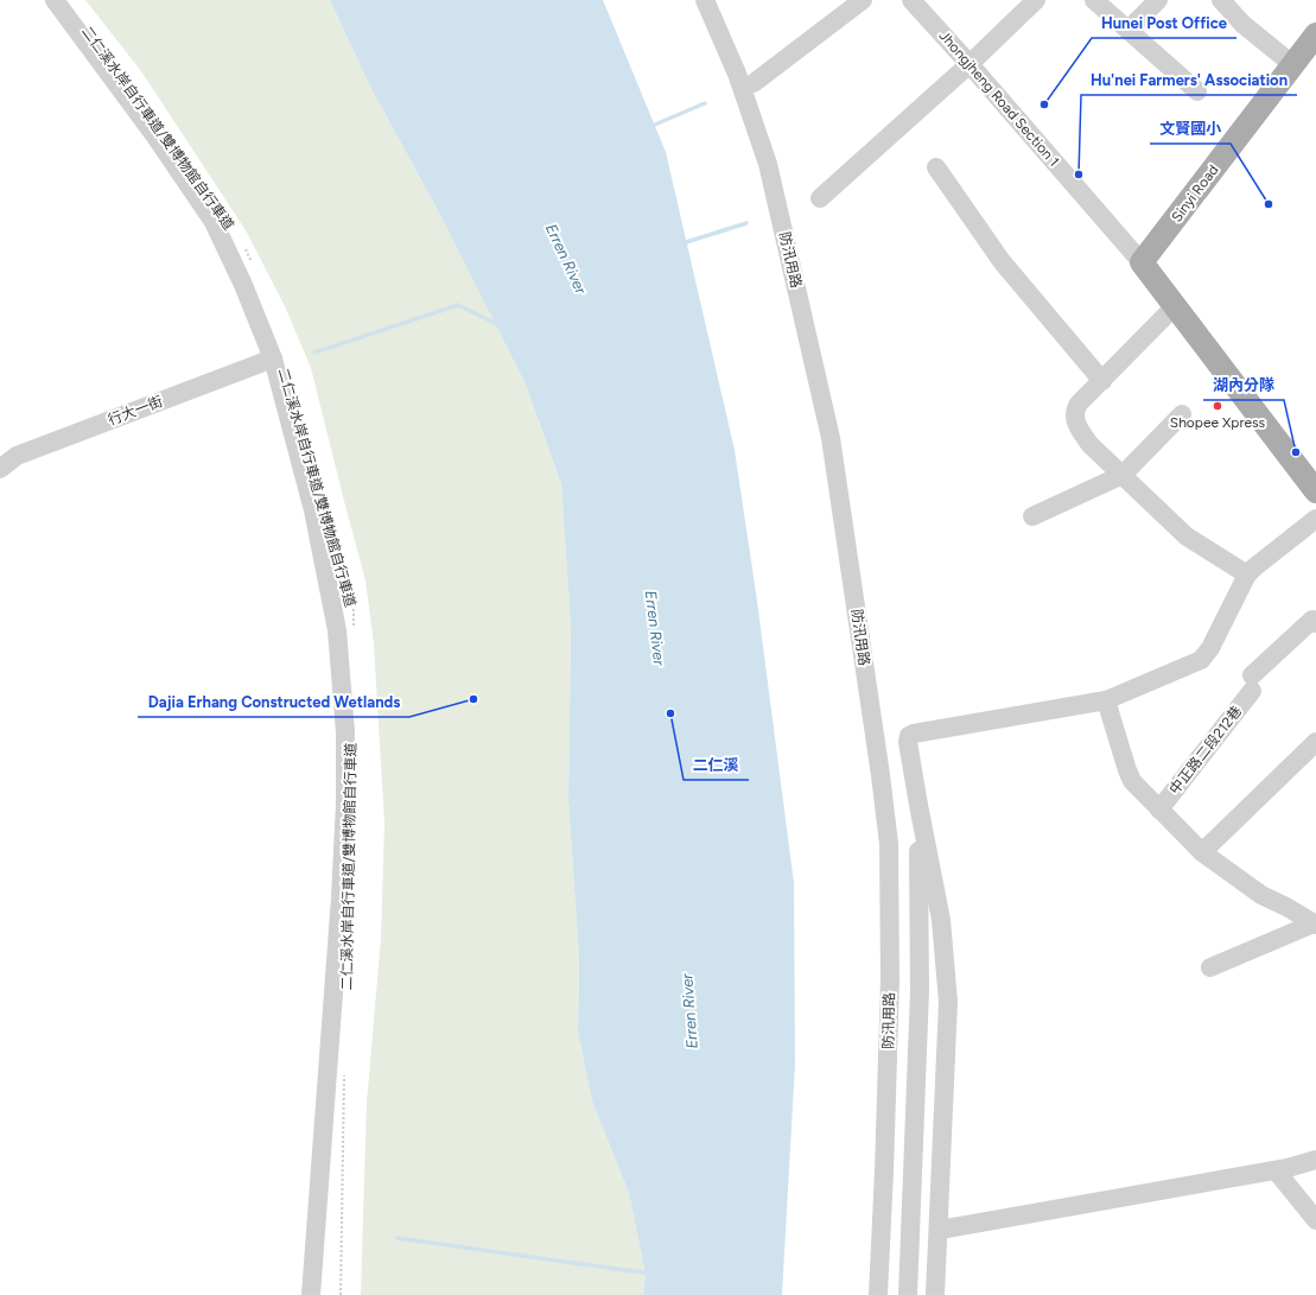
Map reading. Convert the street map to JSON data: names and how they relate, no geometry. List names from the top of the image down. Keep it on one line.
{"streets":{"main road":["Sinyi Road"],"street":["Jhongjheng Road Section 1","防汛用路","行大一街","中正路二段212巷"],"path":["二仁溪水岸自行車道/雙博物館自行車道"]},"crossings":[["Jhongjheng Road Section 1","Sinyi Road"]],"water":["Erren River"],"places":["Hunei Post Office","Hu'nei Farmers' Association","文賢國小","Shopee Xpress","湖內分隊","Dajia Erhang Constructed Wetlands","二仁溪"]}
